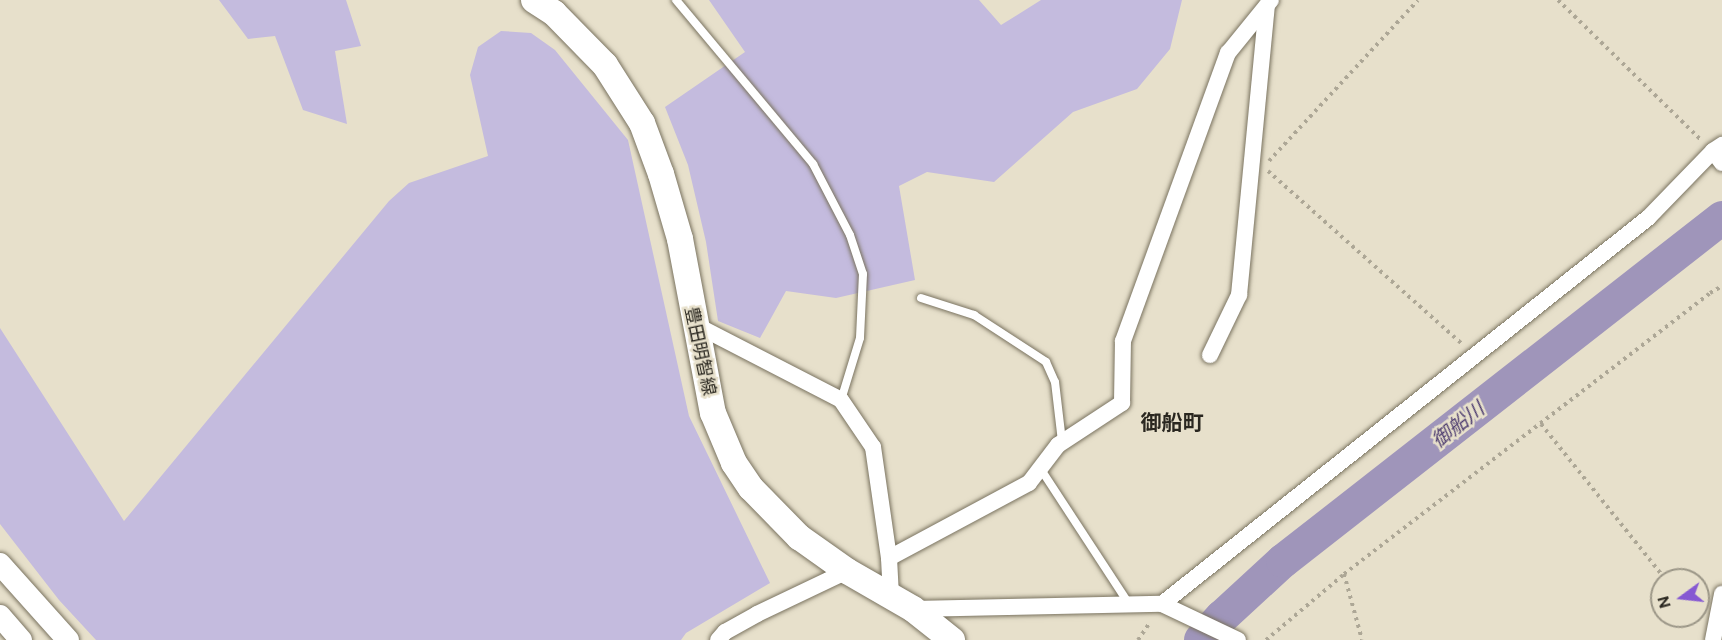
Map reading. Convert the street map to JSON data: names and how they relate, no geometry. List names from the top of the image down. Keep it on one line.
{"streets":{"main road":["豊田明智線"]},"districts":["御船町"],"water":["御船川"],"north":"left"}
